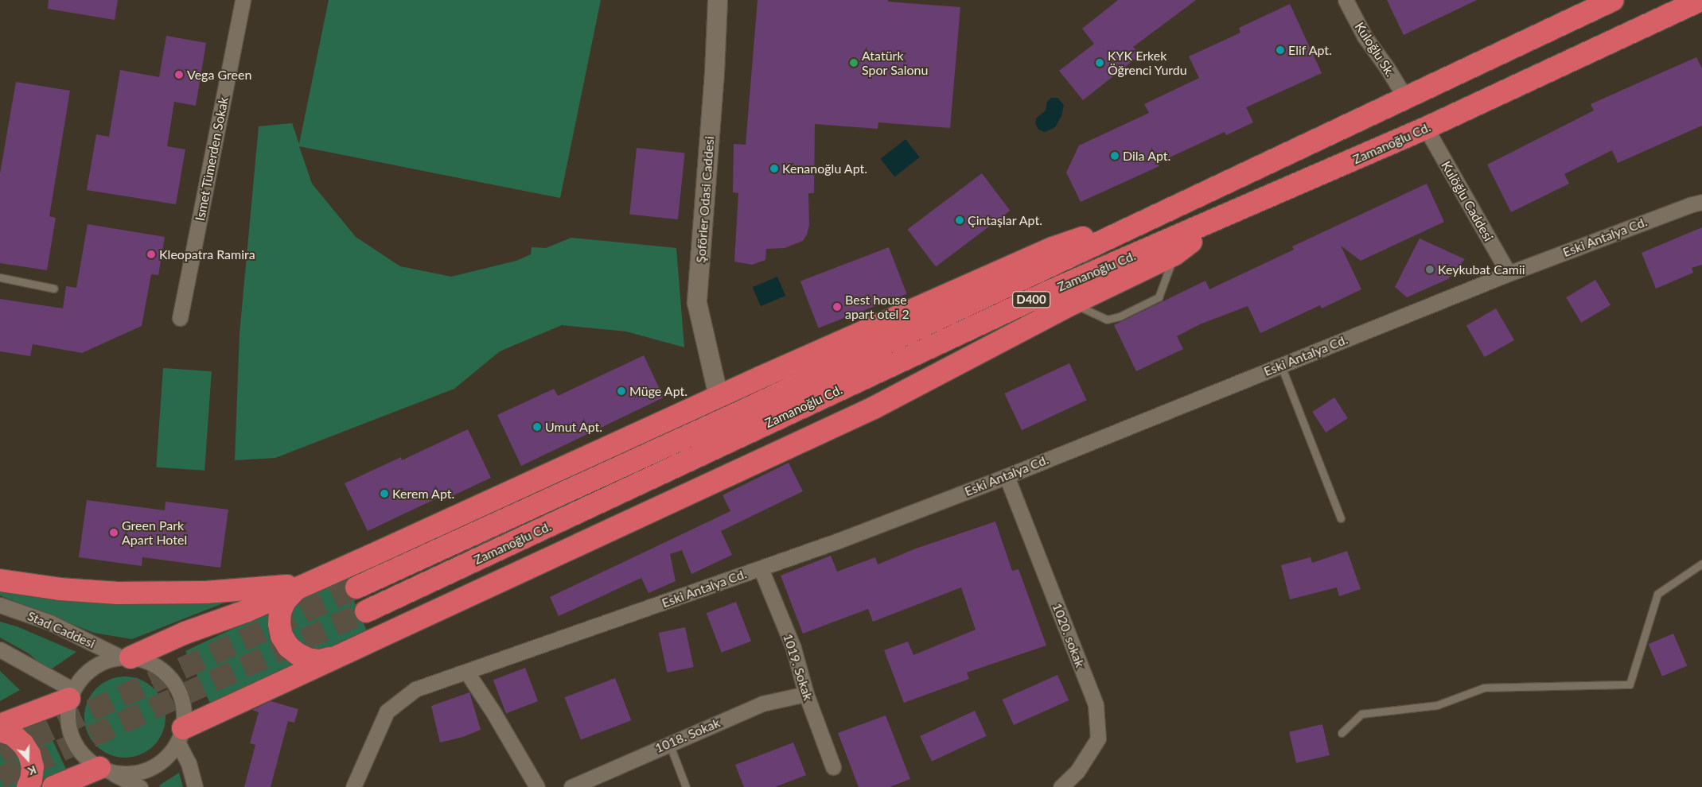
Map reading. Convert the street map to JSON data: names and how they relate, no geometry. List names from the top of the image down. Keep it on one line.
{"streets":{"highway":["Zamanoğlu Cd.","D400"],"street":["Kuloğlu Sk.","Ismet Tümerden Sokak","Şoförler Odasi Caddesi","Kulöğlu Caddesi","Eski Antalya Cd.","Stad Caddesi","1020. sokak","1019. Sokak","1018. Sokak"]},"crossings":[["Kuloğlu Sk.","Zamanoğlu Cd."],["Zamanoğlu Cd.","Kulöğlu Caddesi"],["Kulöğlu Caddesi","Eski Antalya Cd."],["Eski Antalya Cd.","1020. sokak"],["Eski Antalya Cd.","1019. Sokak"],["1019. Sokak","1018. Sokak"]],"places":["Elif Apt.","Atatürk Spor Salonu","KYK Erkek Öğrenci Yurdu","Vega Green","Dila Apt.","Kenanoğlu Apt.","Çintaşlar Apt.","Kleopatra Ramira","Keykubat Camii","Best house apart otel 2","Müge Apt.","Umut Apt.","Kerem Apt.","Green Park Apart Hotel"],"north":"bottom"}
